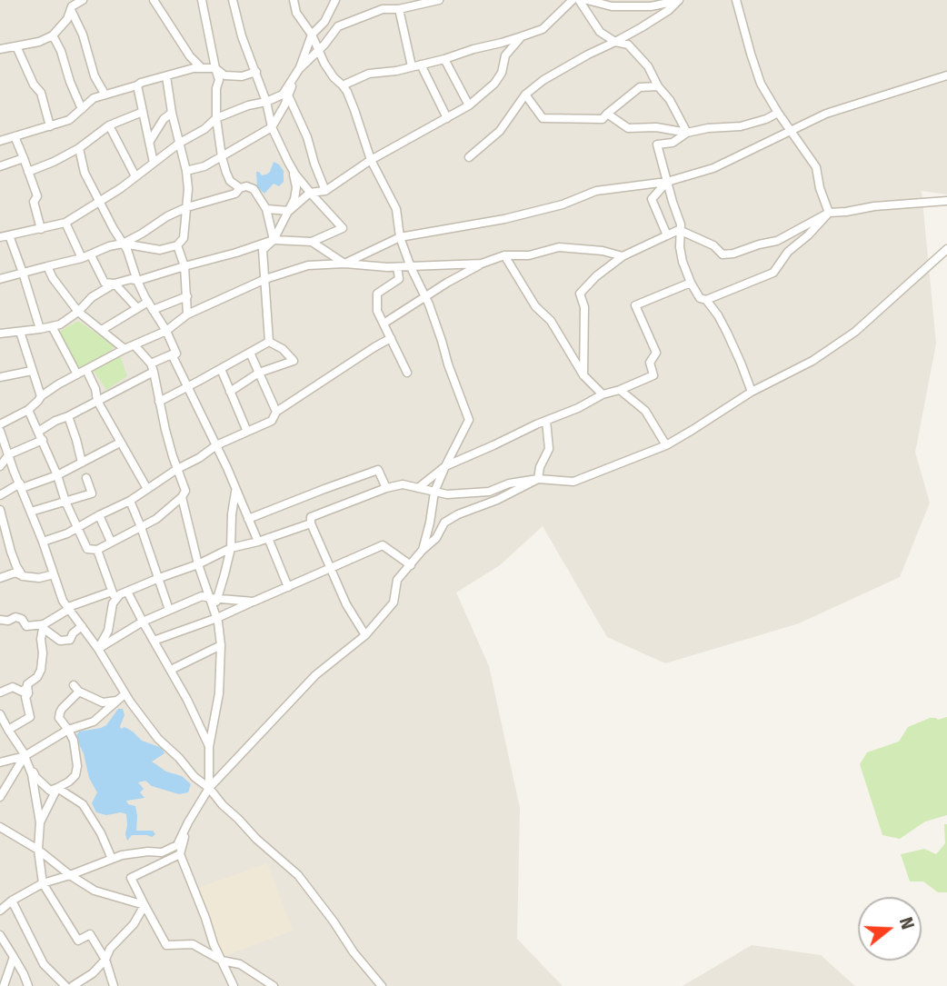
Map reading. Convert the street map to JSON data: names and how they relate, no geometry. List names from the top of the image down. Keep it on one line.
{"north":"right"}
